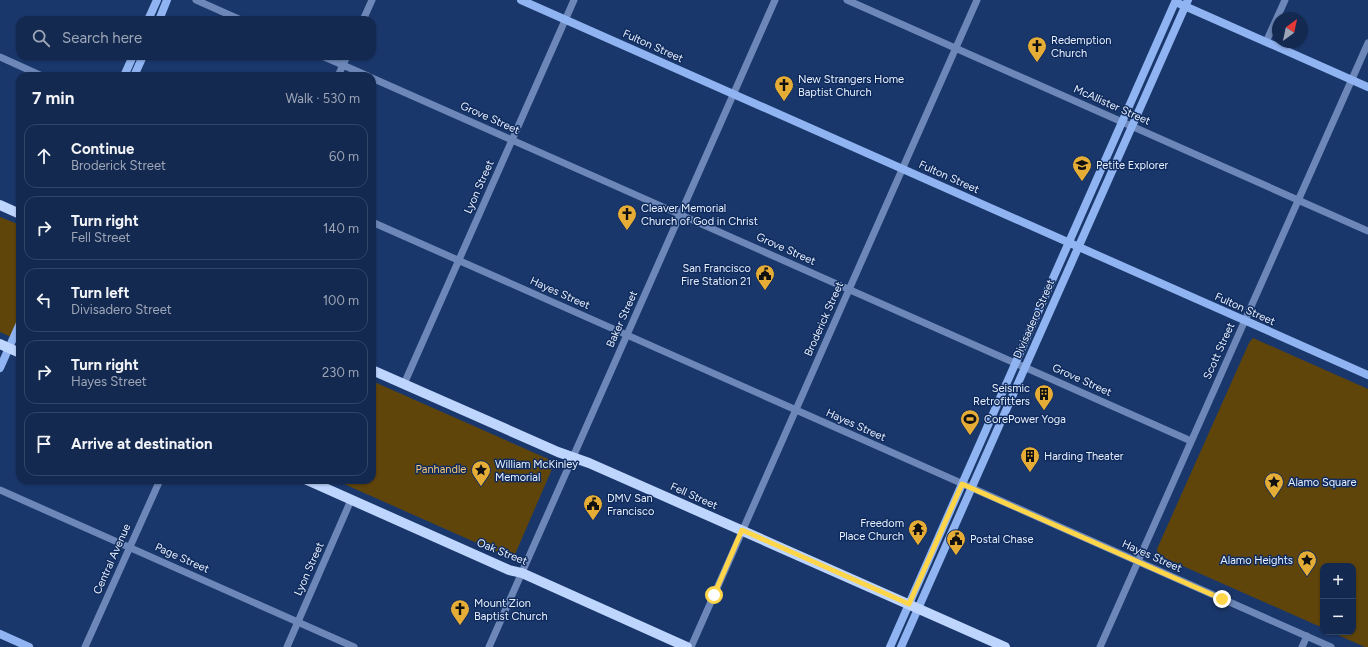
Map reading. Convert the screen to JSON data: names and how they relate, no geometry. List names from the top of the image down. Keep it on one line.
{"streets":{"main road":["Fulton Street","Divisadero Street","Fell Street","Oak Street"],"street":["McAllister Street","Grove Street","Lyon Street","Hayes Street","Baker Street","Broderick Street","Scott Street","Page Street","Central Avenue"]},"crossings":[["Fulton Street","Lyon Street"],["Fulton Street","Baker Street"],["Fulton Street","Broderick Street"],["Fulton Street","Divisadero Street"],["Fulton Street","Scott Street"],["McAllister Street","Broderick Street"],["McAllister Street","Divisadero Street"],["McAllister Street","Scott Street"],["Grove Street","Lyon Street"],["Grove Street","Baker Street"],["Grove Street","Broderick Street"],["Grove Street","Divisadero Street"],["Grove Street","Scott Street"],["Lyon Street","Hayes Street"],["Lyon Street","Fell Street"],["Lyon Street","Oak Street"],["Lyon Street","Page Street"],["Hayes Street","Baker Street"],["Hayes Street","Broderick Street"],["Hayes Street","Divisadero Street"],["Hayes Street","Scott Street"],["Baker Street","Fell Street"],["Baker Street","Oak Street"],["Broderick Street","Fell Street"],["Divisadero Street","Fell Street"],["Page Street","Central Avenue"]],"parks":["Panhandle"],"places":{"church":["Redemption Church","New Strangers Home Baptist Church","Cleaver Memorial Church of God in Christ","Mount Zion Baptist Church"],"school or university":["Petite Explorer"],"public building":["San Francisco Fire Station 21","DMV San Francisco","Postal Chase"],"building":["Seismic Retrofitters","Harding Theater"],"sports":["CorePower Yoga"],"place":["William McKinley Memorial","Alamo Square","Alamo Heights"],"temple":["Freedom Place Church"]},"north":"top right","page":{"search":"Search here","heading":["7 min","Walk · 530 m"],"list":[["Continue","Broderick Street","60 m"],["Turn right","Fell Street","140 m"],["Turn left","Divisadero Street","100 m"],["Turn right","Hayes Street","230 m"],"Arrive at destination"],"map_buttons":["+","−"]}}
